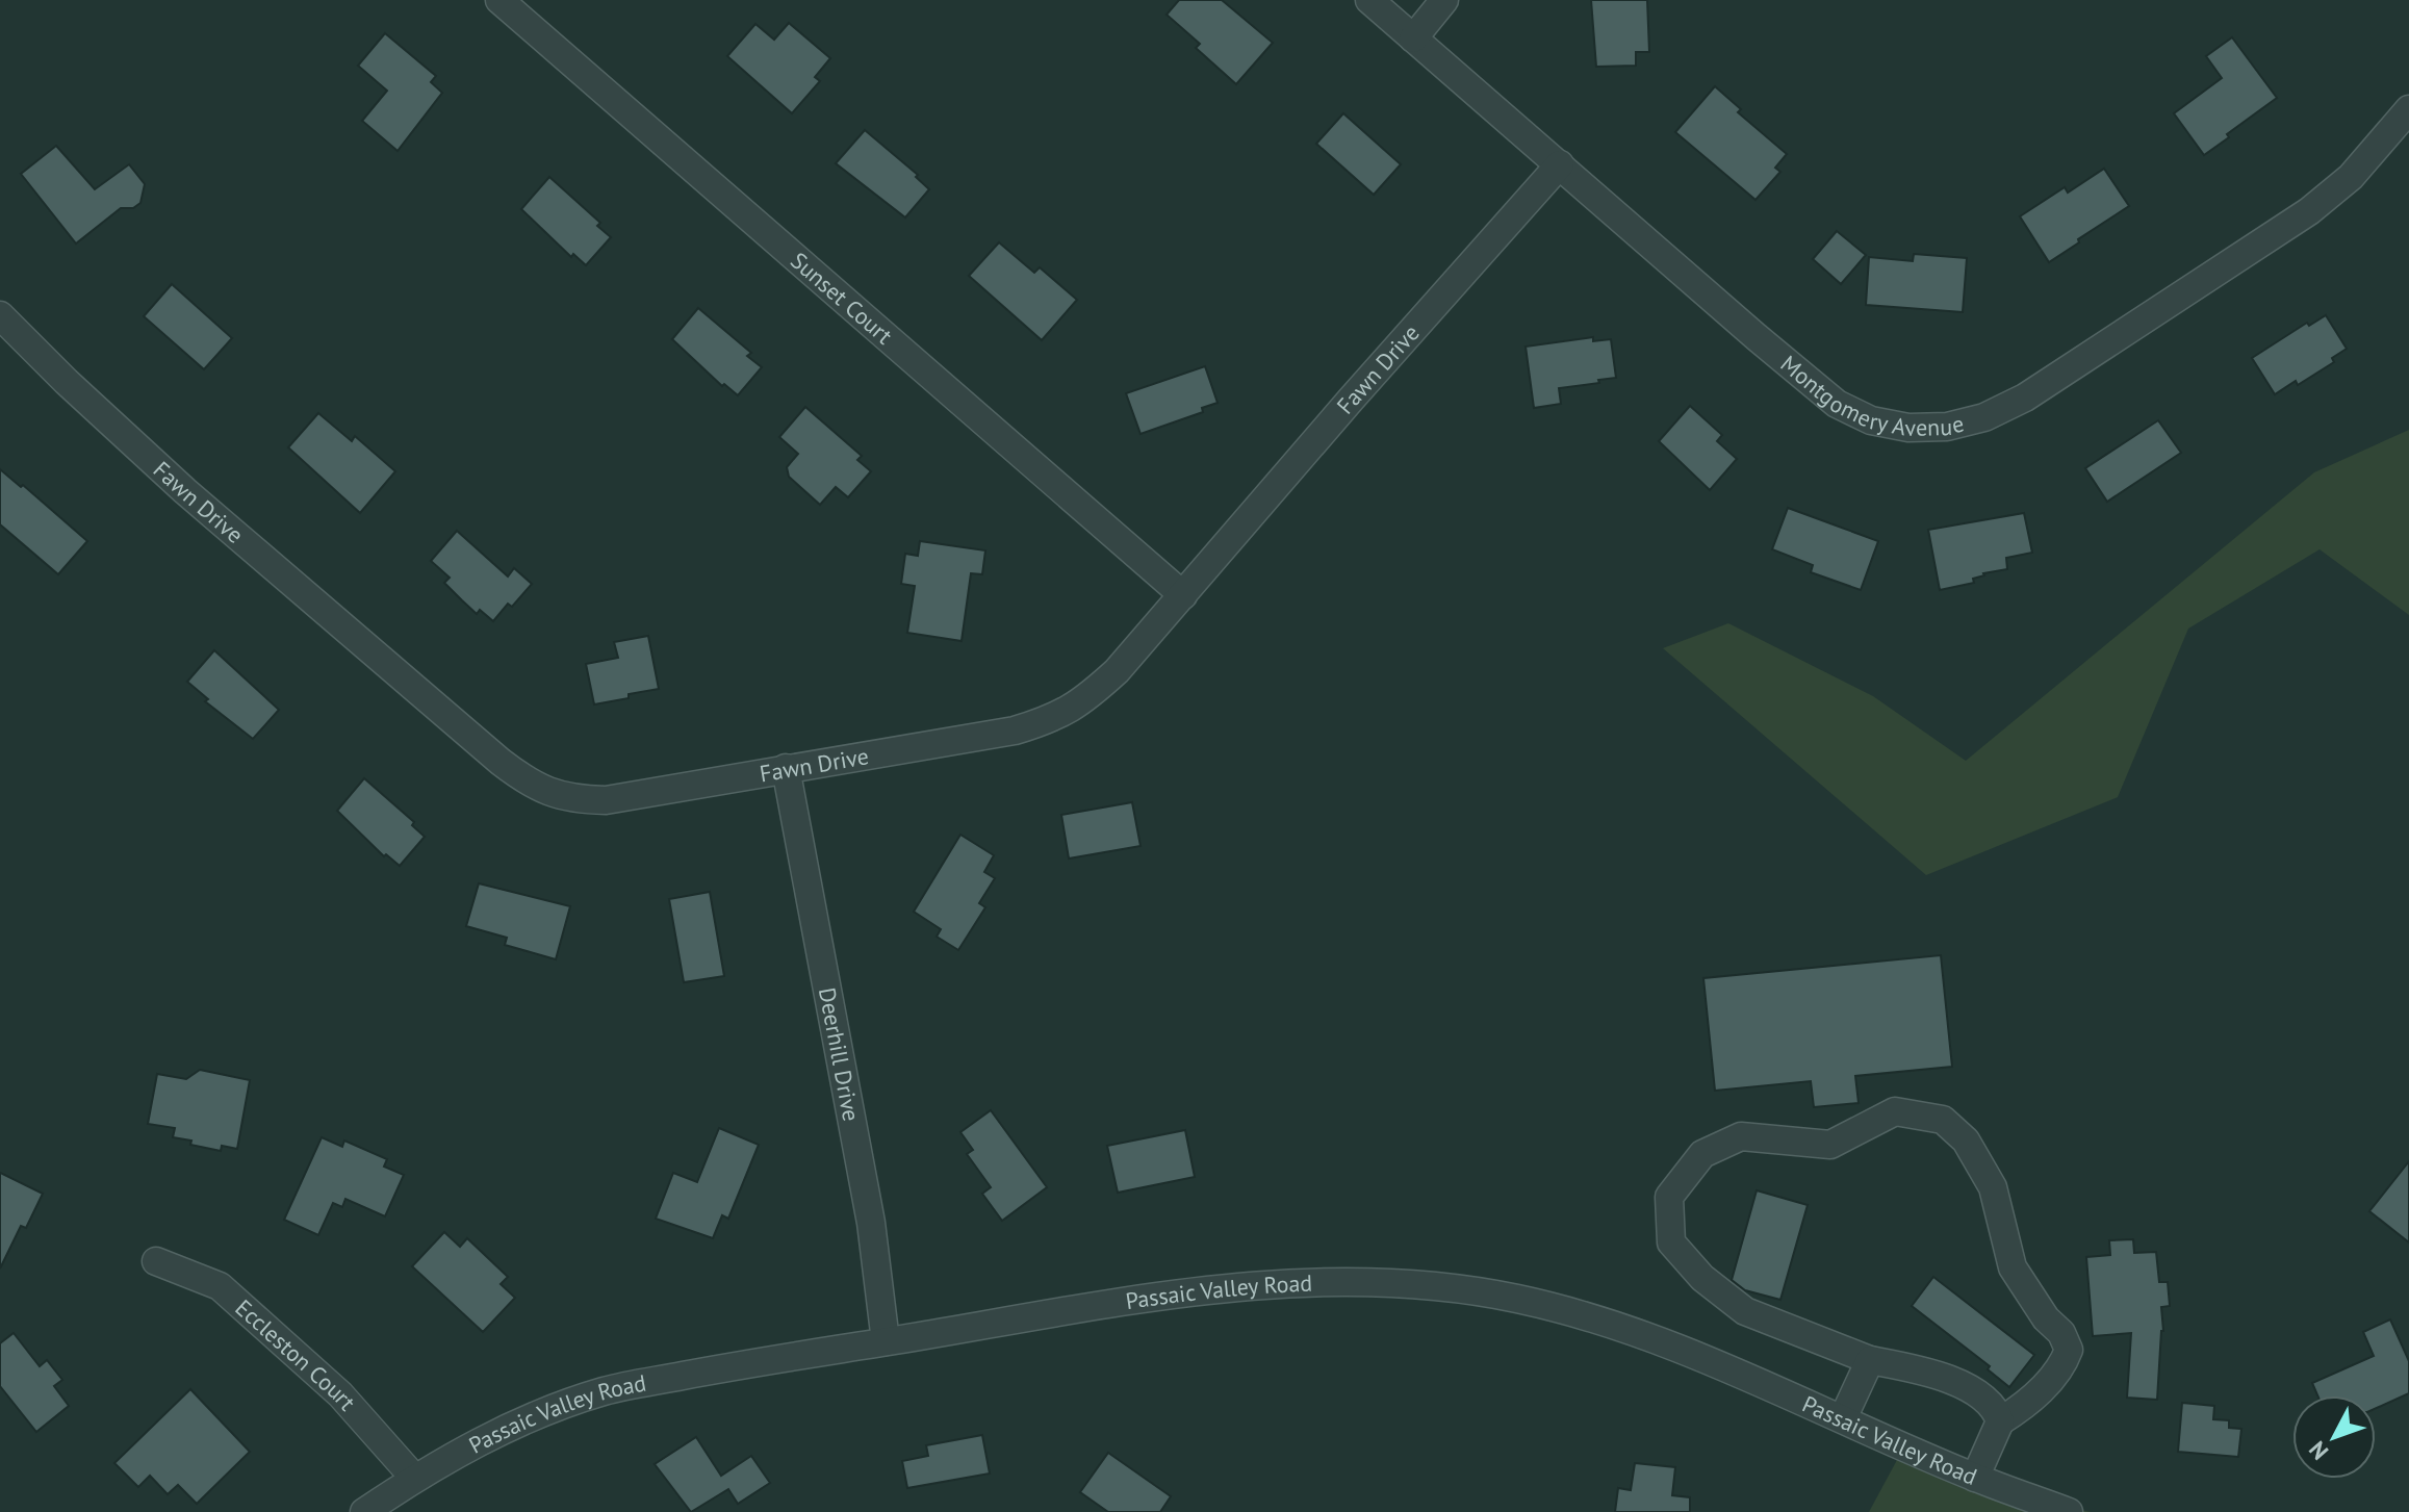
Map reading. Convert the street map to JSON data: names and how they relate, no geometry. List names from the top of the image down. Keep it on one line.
{"streets":{"street":["Sunset Court","Fawn Drive","Montgomery Avenue","Deerhill Drive","Passaic Valley Road","Eccleston Court"]},"crossings":[["Sunset Court","Fawn Drive"],["Fawn Drive","Montgomery Avenue"],["Fawn Drive","Deerhill Drive"],["Deerhill Drive","Passaic Valley Road"],["Passaic Valley Road","Eccleston Court"]],"north":"bottom left"}
